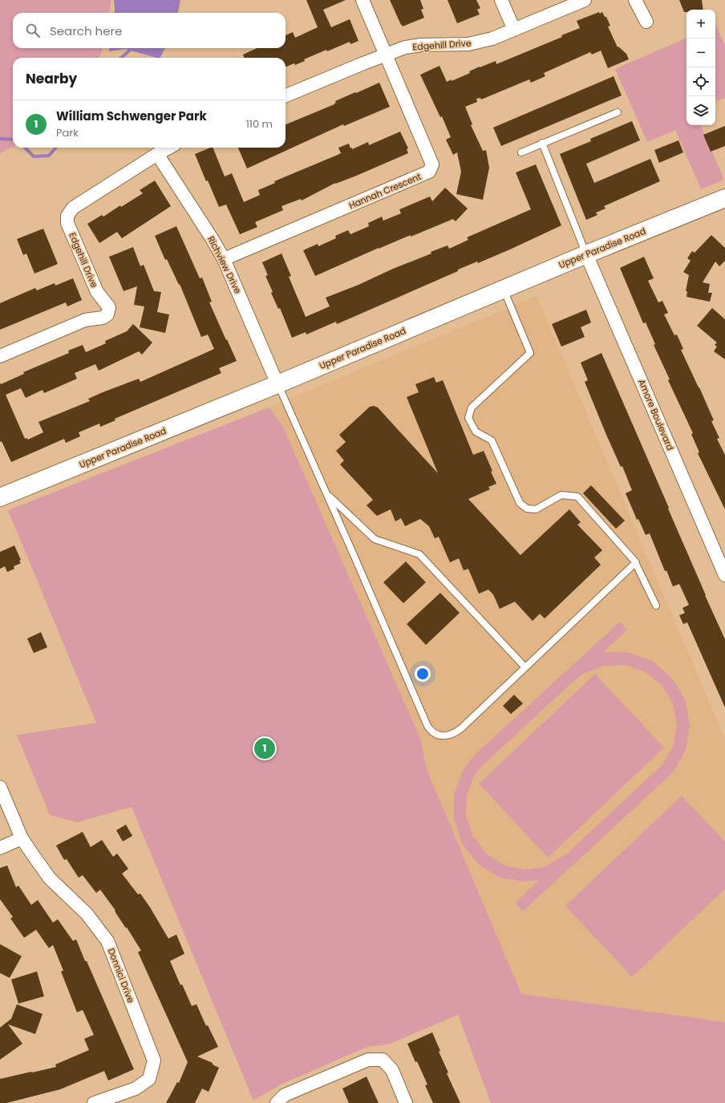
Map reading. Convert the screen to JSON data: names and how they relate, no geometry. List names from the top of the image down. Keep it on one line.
{"streets":{"main road":["Upper Paradise Road"],"street":["Edgehill Drive","Hannah Crescent","Richview Drive","Amore Boulevard","Donnici Drive"]},"crossings":[["Edgehill Drive","Hannah Crescent"],["Edgehill Drive","Richview Drive"],["Hannah Crescent","Richview Drive"],["Upper Paradise Road","Richview Drive"],["Upper Paradise Road","Amore Boulevard"]],"page":{"map_buttons":["+","−"],"search":"Search here","heading":"Nearby","list":[{"mark":"1","name":"William Schwenger Park","note":"Park","value":"110 m"}],"pins":"1"}}
